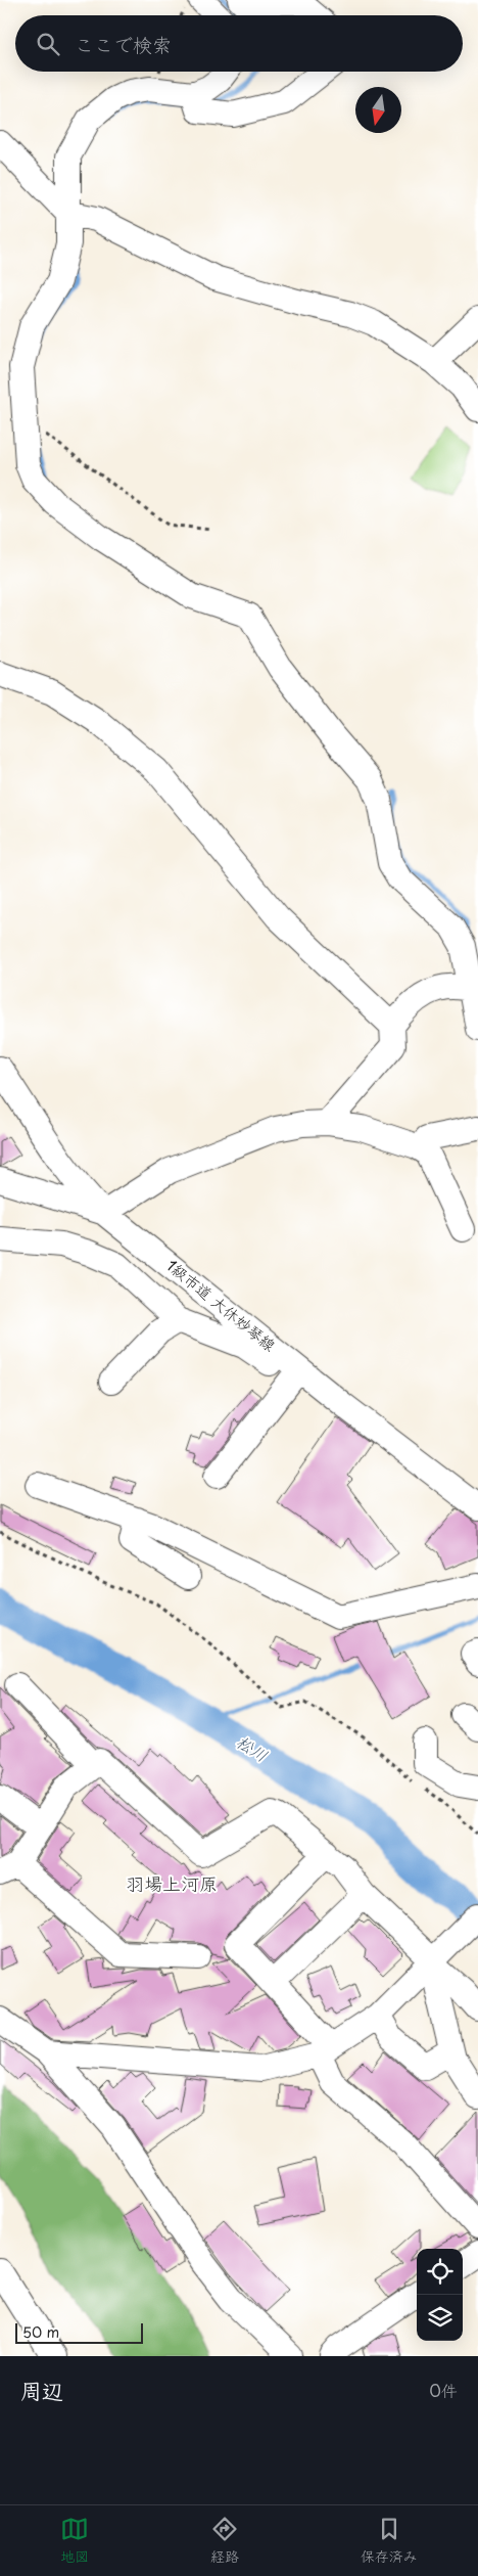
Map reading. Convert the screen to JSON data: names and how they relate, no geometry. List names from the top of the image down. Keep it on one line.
{"streets":{"street":["1級市道 大休妙琴線"]},"districts":["羽場上河原"],"water":["松川"],"scale_bar":"50 m","north":"bottom","page":{"search":"ここで検索","scale":"50 m","heading":["周辺","0件"],"nav":["地図","経路","保存済み"]}}
